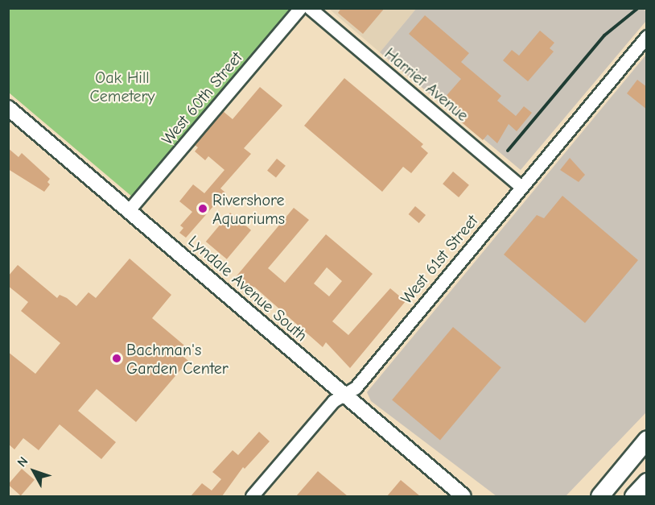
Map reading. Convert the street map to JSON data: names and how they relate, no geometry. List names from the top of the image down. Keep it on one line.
{"streets":{"main road":["Lyndale Avenue South"],"street":["Harriet Avenue","West 60th Street","West 61st Street"]},"crossings":[["Harriet Avenue","West 61st Street"],["West 60th Street","Lyndale Avenue South"],["West 61st Street","Lyndale Avenue South"]],"parks":["Oak Hill Cemetery"],"places":["Rivershore Aquariums","Bachman's Garden Center"],"north":"top left"}
